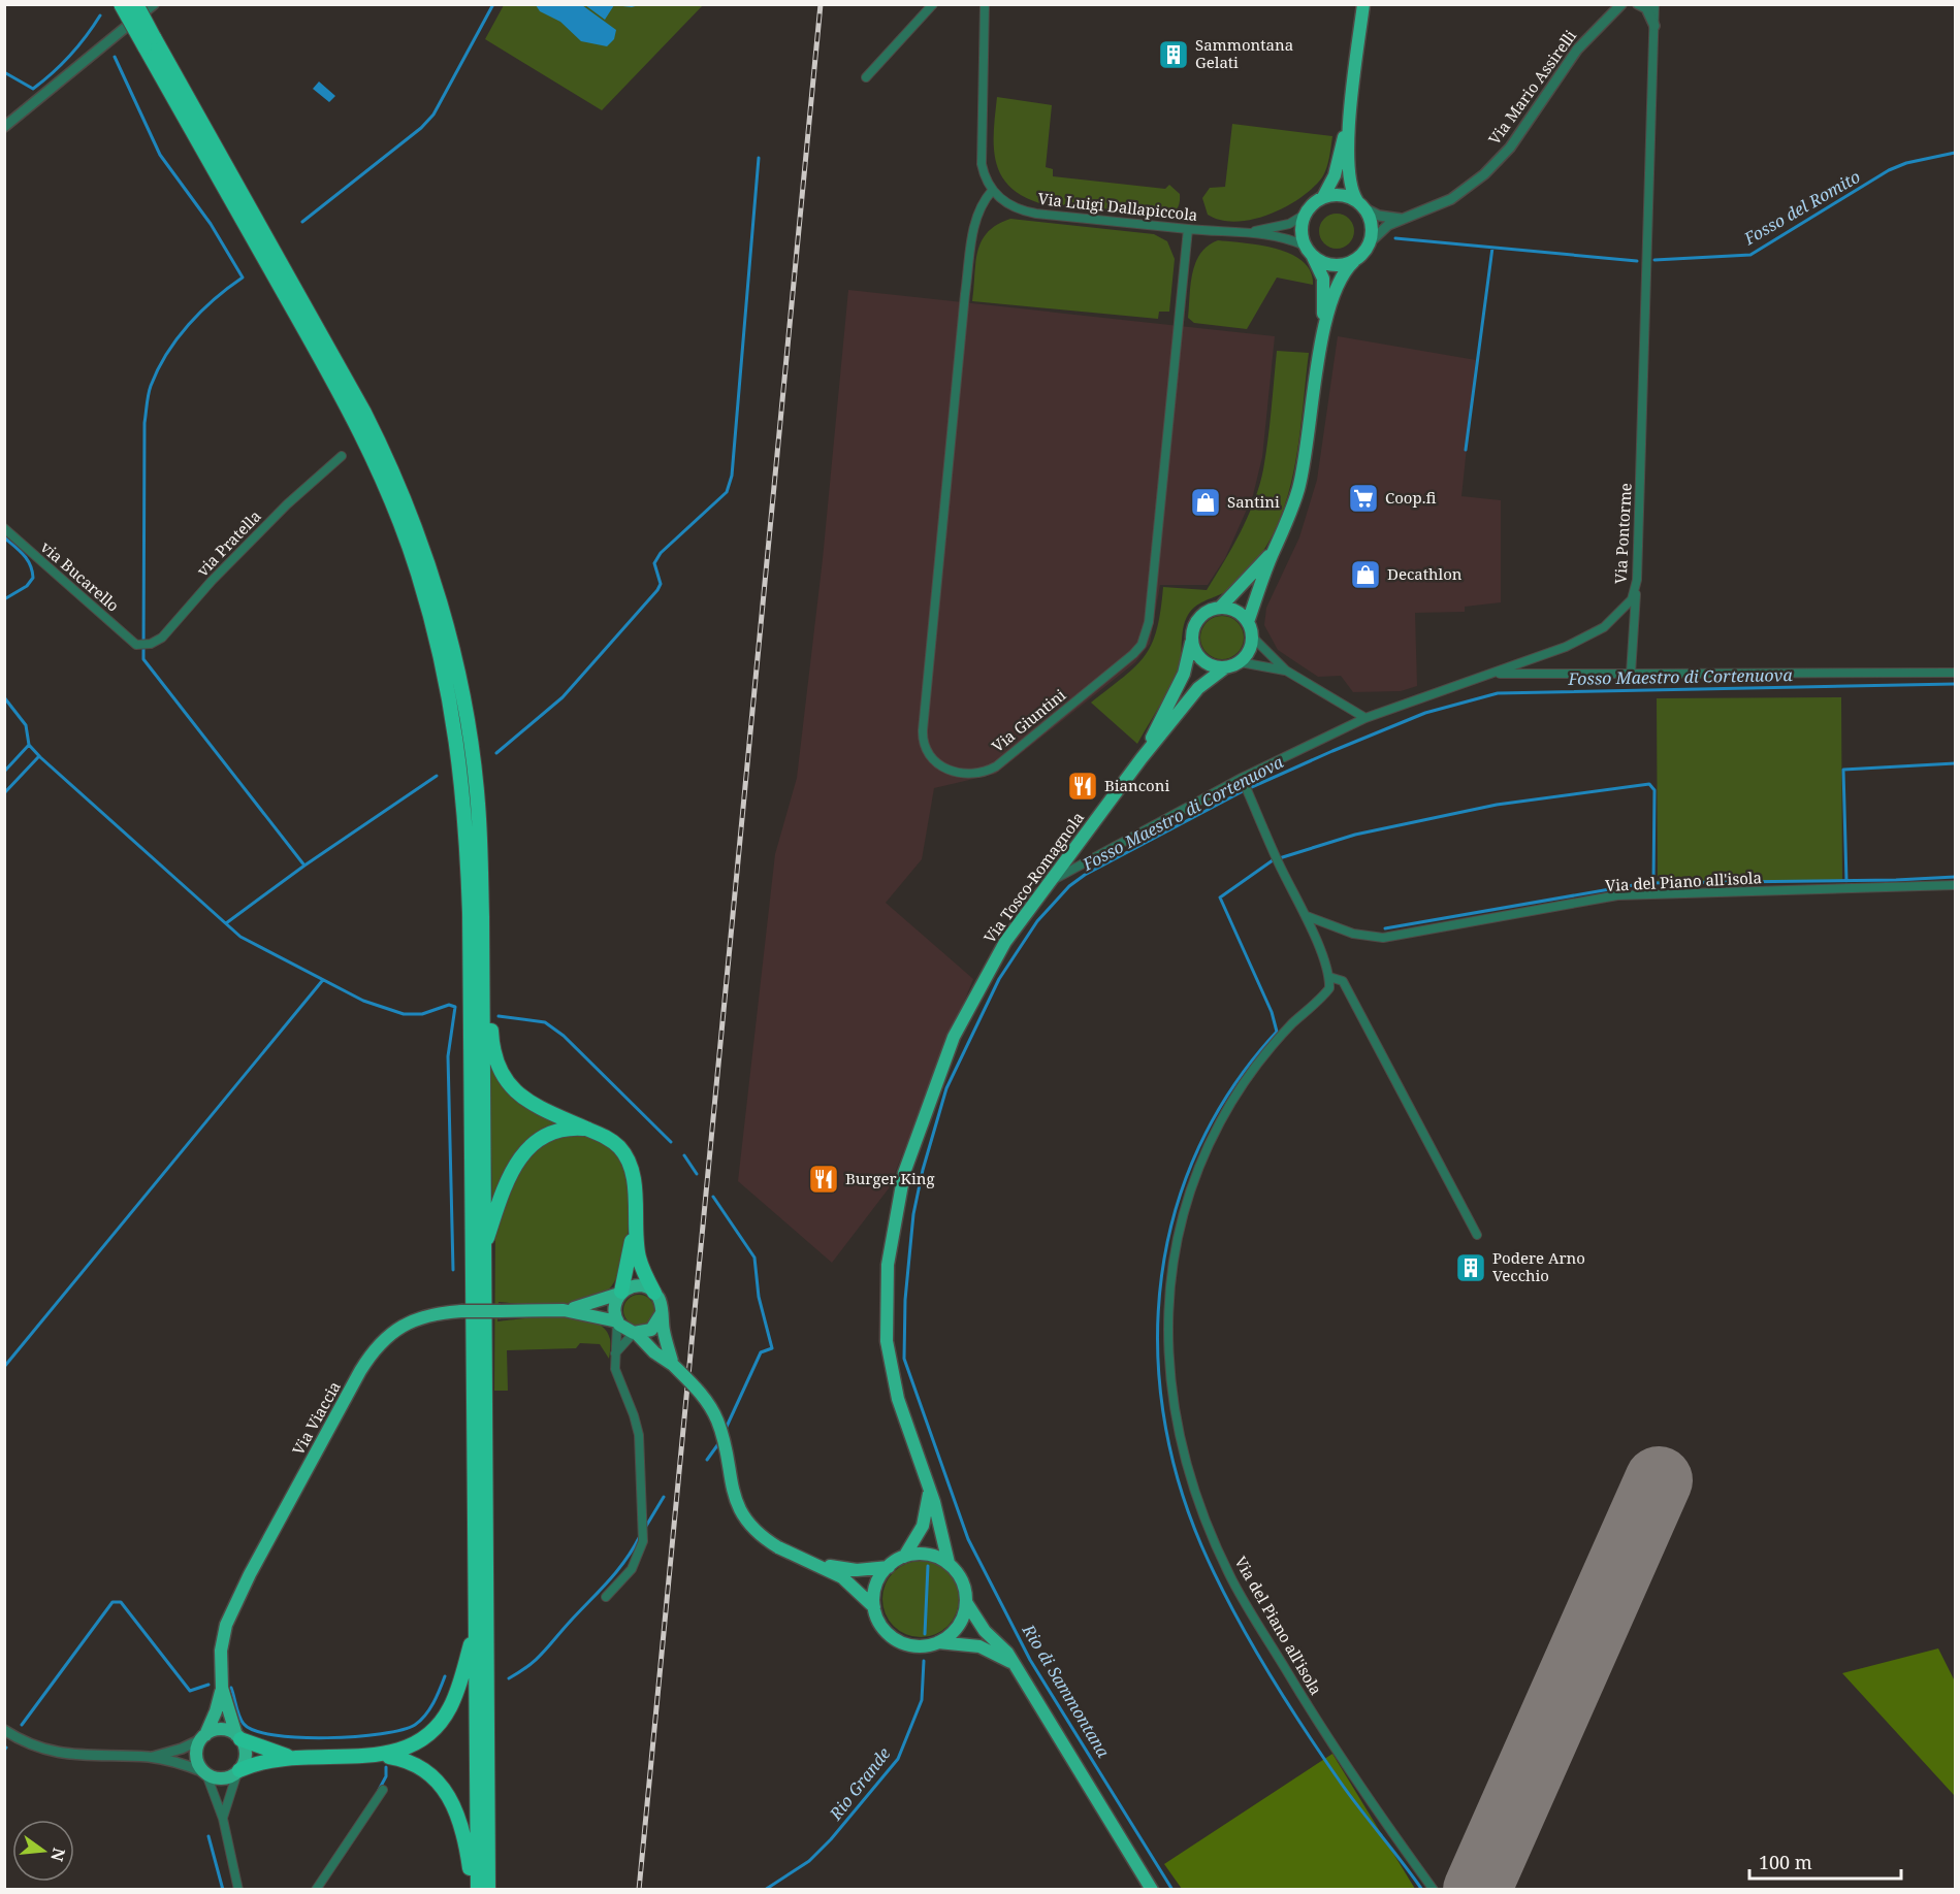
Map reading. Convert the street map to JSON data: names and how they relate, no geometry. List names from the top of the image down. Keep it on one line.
{"streets":{"main road":["Via Tosco-Romagnola","Via Viaccia"],"street":["Via Mario Assirelli","Via Luigi Dallapiccola","Via Pontorme","via Pratella","via Bucarello","Via Giuntini","Via del Piano all'isola"]},"crossings":[["Via Mario Assirelli","Via Luigi Dallapiccola"],["Via Luigi Dallapiccola","Via Giuntini"],["Via Pontorme","Via Tosco-Romagnola"],["via Pratella","via Bucarello"]],"water":["Fosso del Romito","Fosso Maestro di Cortenuova","Rio di Sammontana","Rio Grande"],"places":{"building":["Sammontana Gelati","Podere Arno Vecchio"],"supermarket":["Coop.fi"],"shop":["Santini","Decathlon"],"restaurant":["Bianconi","Burger King"]},"scale_bar":"100 m","north":"right"}
